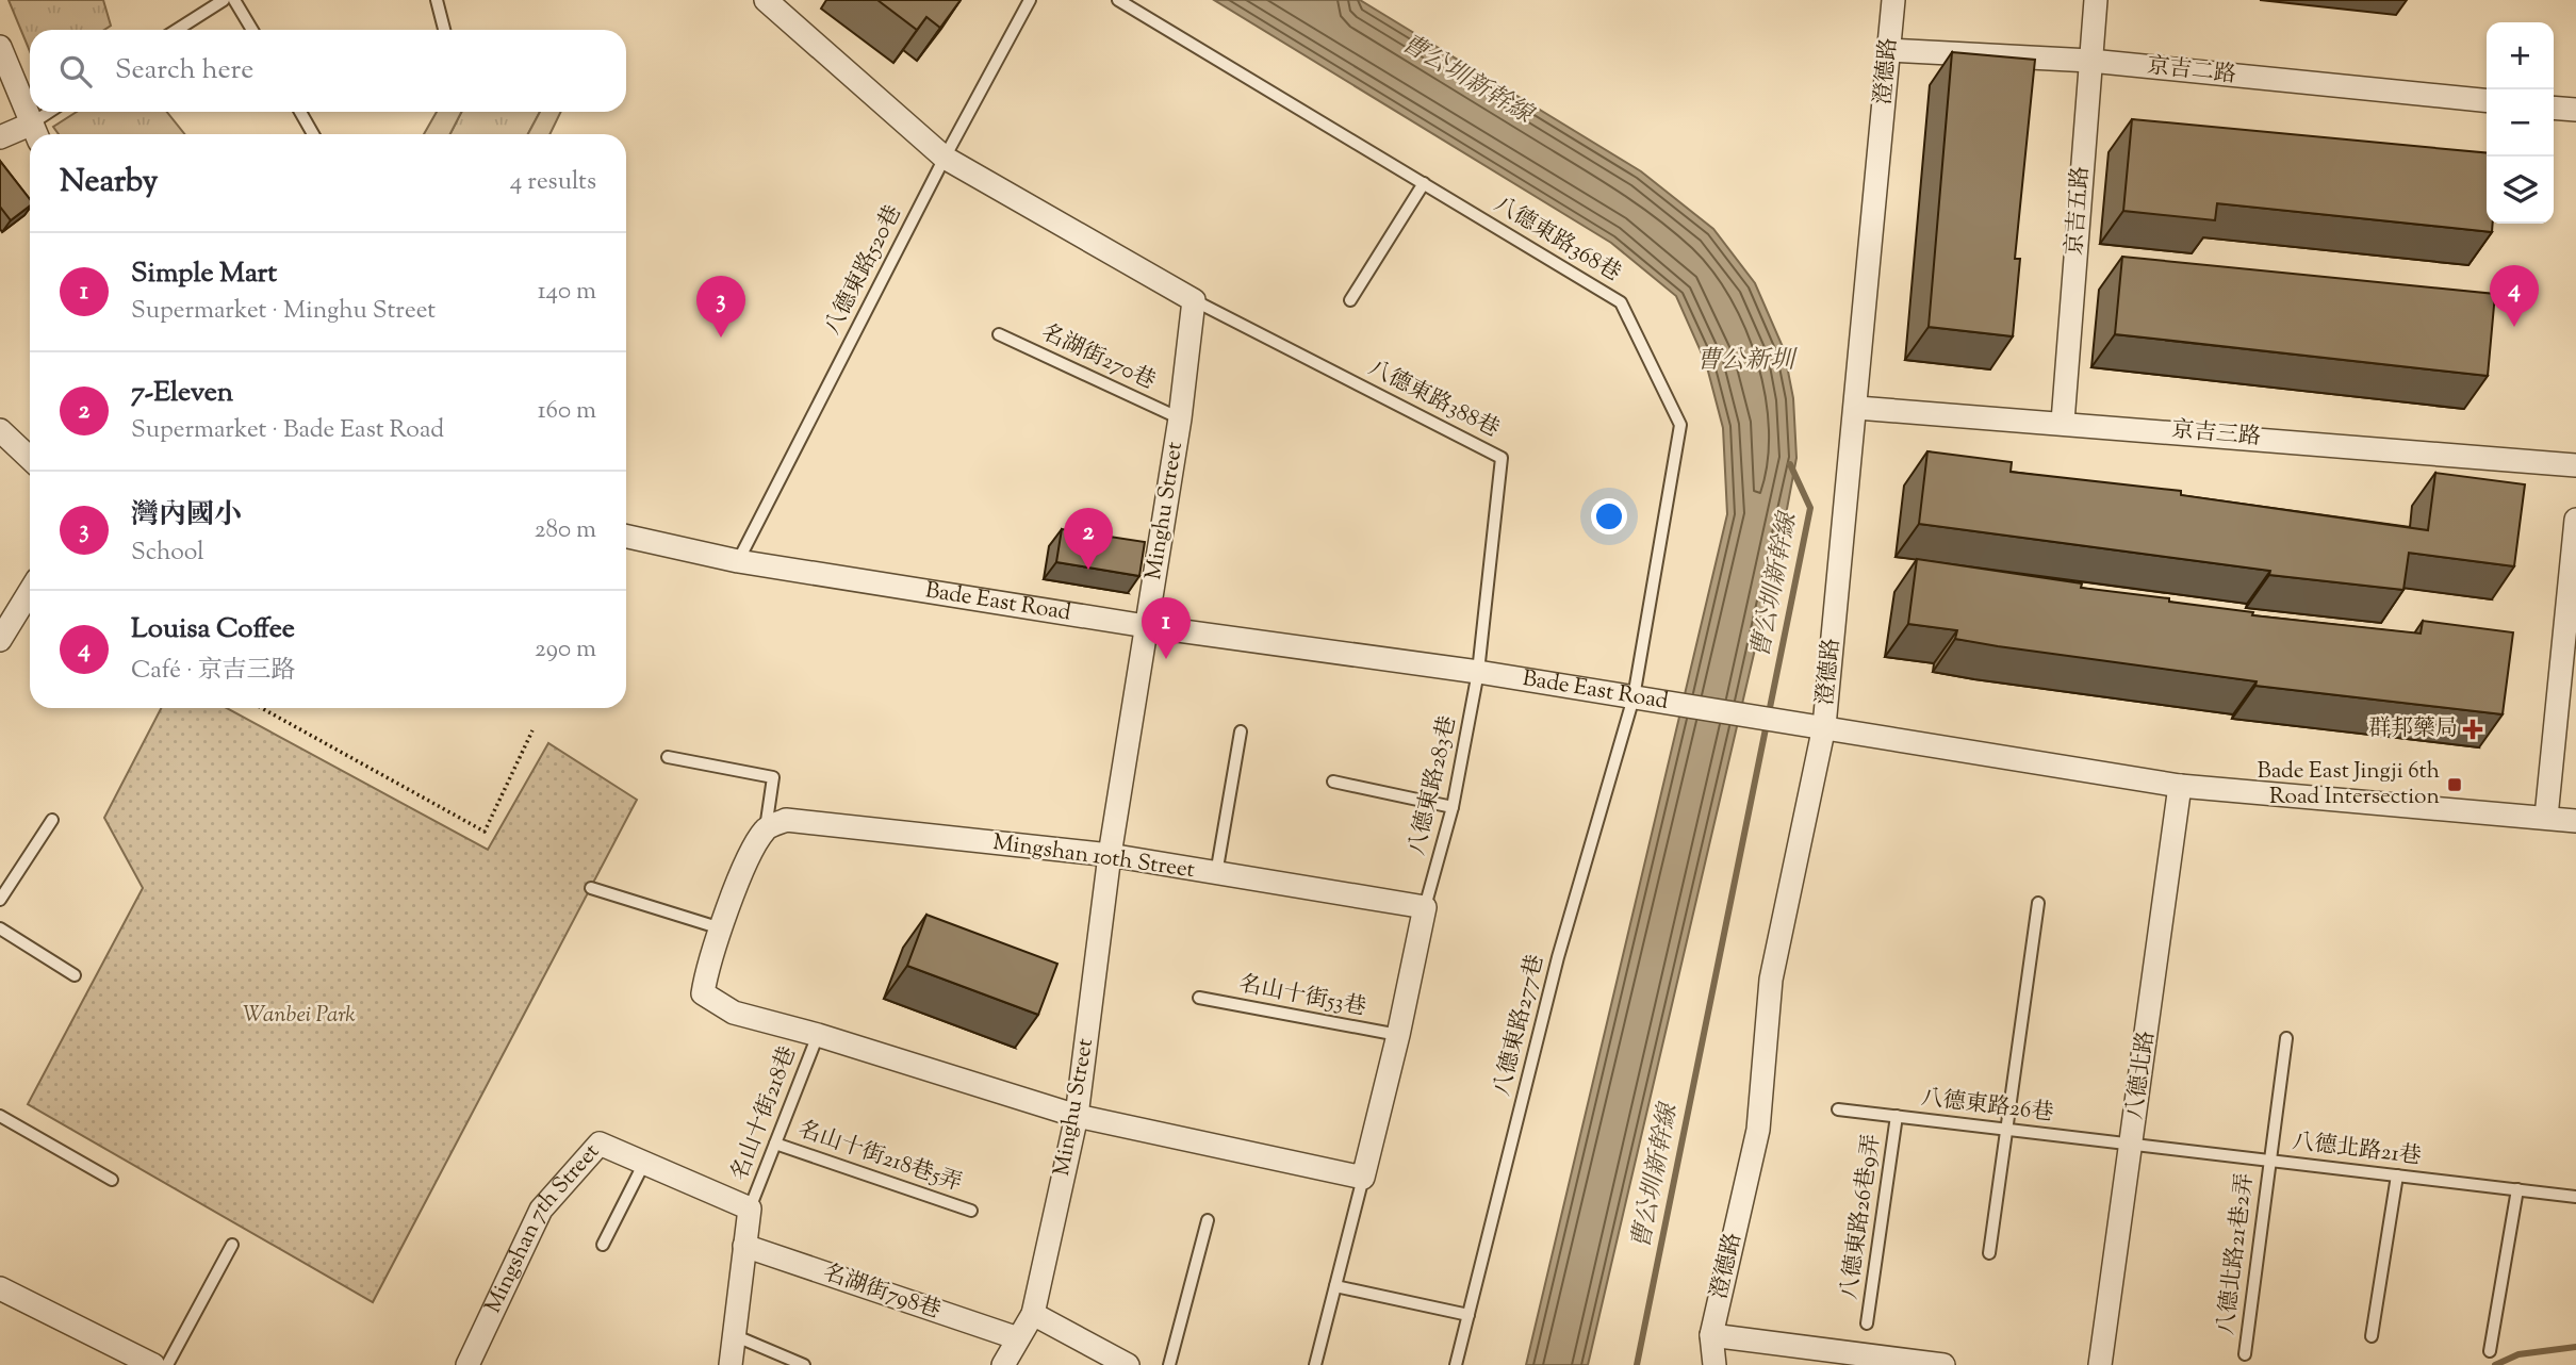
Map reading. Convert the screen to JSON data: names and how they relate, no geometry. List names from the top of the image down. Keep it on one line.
{"streets":{"street":["澄德路","京吉二路","京吉五路","京吉三路","Minghu Street","Bade East Road","Mingshan 10th Street","八德北路","Mingshan 7th Street","名湖街798巷"],"lane":["八德東路368巷","八德東路520巷","名湖街270巷","八德東路388巷","八德東路283巷","名山十街53巷","八德東路277巷","八德東路26巷","名山十街218巷","八德北路21巷","名山十街218巷5弄","八德東路26巷9弄","八德北路21巷2弄"]},"crossings":[["澄德路","京吉二路"],["澄德路","京吉三路"],["澄德路","Bade East Road"],["京吉二路","京吉五路"],["京吉五路","京吉三路"],["八德東路368巷","Bade East Road"],["八德東路368巷","八德東路277巷"],["八德東路520巷","Bade East Road"],["名湖街270巷","Minghu Street"],["八德東路388巷","Minghu Street"],["八德東路388巷","Bade East Road"],["八德東路388巷","八德東路283巷"],["Minghu Street","Bade East Road"],["Minghu Street","Mingshan 10th Street"],["Minghu Street","名湖街798巷"],["Bade East Road","八德東路283巷"],["Bade East Road","八德東路277巷"],["Bade East Road","八德北路"],["八德東路283巷","Mingshan 10th Street"],["八德北路","八德東路26巷"],["八德北路","八德北路21巷"],["八德東路26巷","八德北路21巷"],["八德東路26巷","八德東路26巷9弄"],["名山十街218巷","名山十街218巷5弄"],["名山十街218巷","Mingshan 7th Street"],["八德北路21巷","八德北路21巷2弄"]],"water":["曹公圳新幹線","曹公新圳"],"parks":["Wanbei Park"],"places":{"health":["群邦藥局"],"transit":["Bade East Jingji 6th Road Intersection"]},"page":{"map_buttons":["+","−"],"search":"Search here","heading":["Nearby","4 results"],"list":[{"mark":"1","name":"Simple Mart","note":"Supermarket · Minghu Street","value":"140 m"},{"mark":"2","name":"7-Eleven","note":"Supermarket · Bade East Road","value":"160 m"},{"mark":"3","name":"灣內國小","note":"School","value":"280 m"},{"mark":"4","name":"Louisa Coffee","note":"Café · 京吉三路","value":"290 m"}],"pins":["4","3","2","1"]}}
